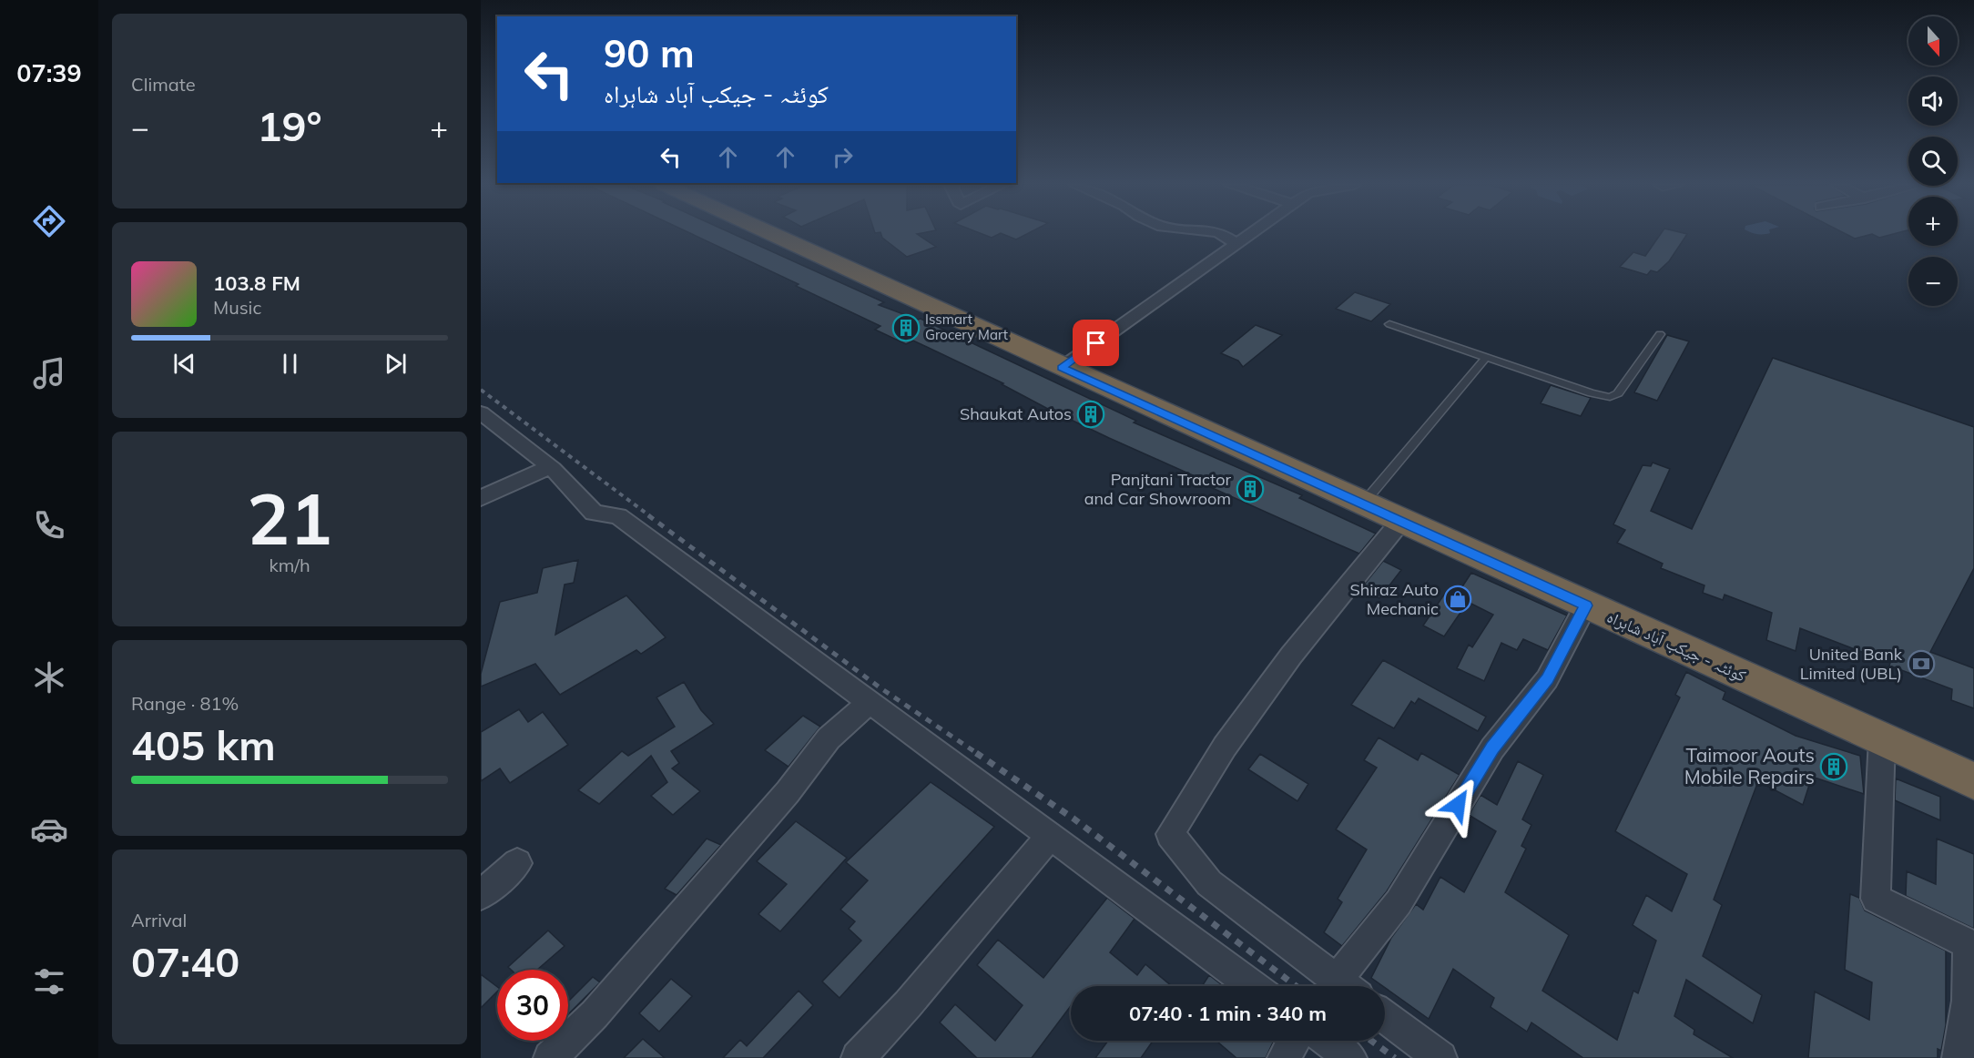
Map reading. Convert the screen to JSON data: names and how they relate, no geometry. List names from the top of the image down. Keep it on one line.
{"streets":{"highway":["کوئٹہ - جیکب آباد شاہراہ"]},"places":{"building":["Issmart Grocery Mart","Shaukat Autos","Panjtani Tractor and Car Showroom","Taimoor Aouts Mobile Repairs"],"shop":["Shiraz Auto Mechanic"],"bank":["United Bank Limited (UBL)"]},"north":"bottom","page":{"tabs":"07:39","tile":["Climate",["21","km/h"],["Range · 81%","405 km"],["Arrival","07:40"]],"map_buttons":["+","−"],"turn":["90 m","کوئٹہ - جیکب آباد شاہراہ"],"heat":["−","19°","+"],"song":["103.8 FM","Music"],"limit":"30","trip":"07:40 · 1 min · 340 m"}}
